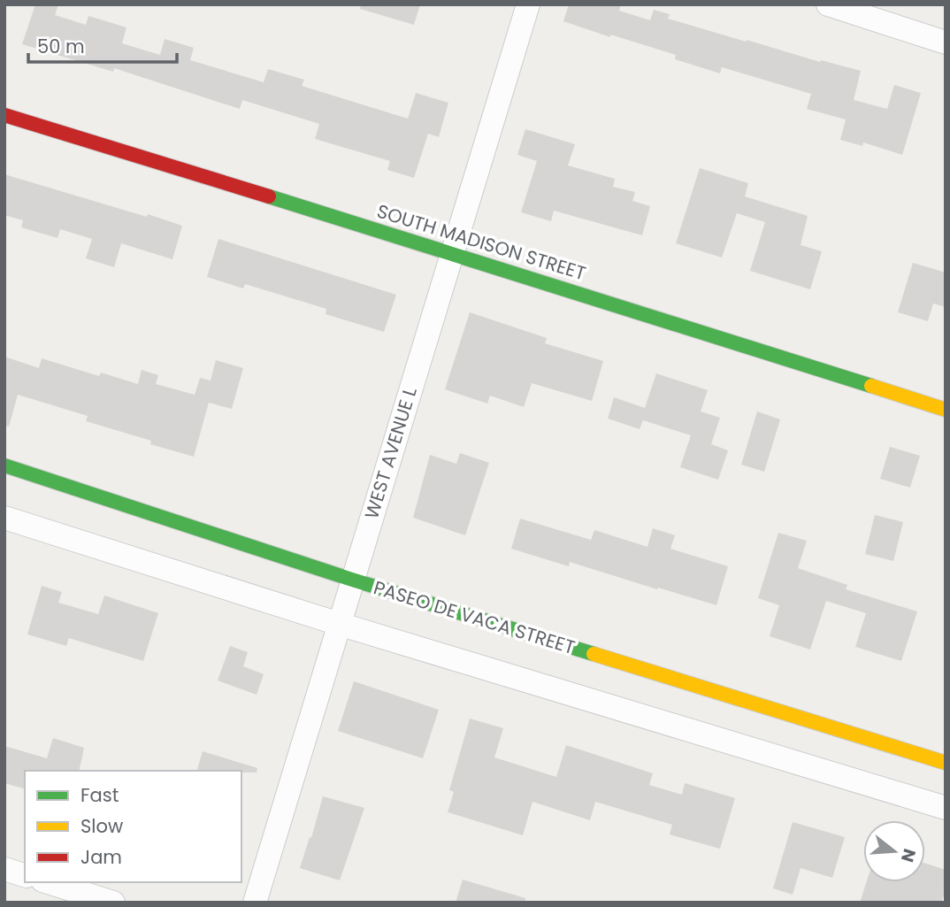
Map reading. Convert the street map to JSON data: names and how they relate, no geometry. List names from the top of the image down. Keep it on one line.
{"streets":{"street":["SOUTH MADISON STREET","WEST AVENUE L","PASEO DE VACA STREET"]},"crossings":[["SOUTH MADISON STREET","WEST AVENUE L"],["WEST AVENUE L","PASEO DE VACA STREET"]],"legend":["Fast","Slow","Jam"],"scale_bar":"50 m","north":"right"}
